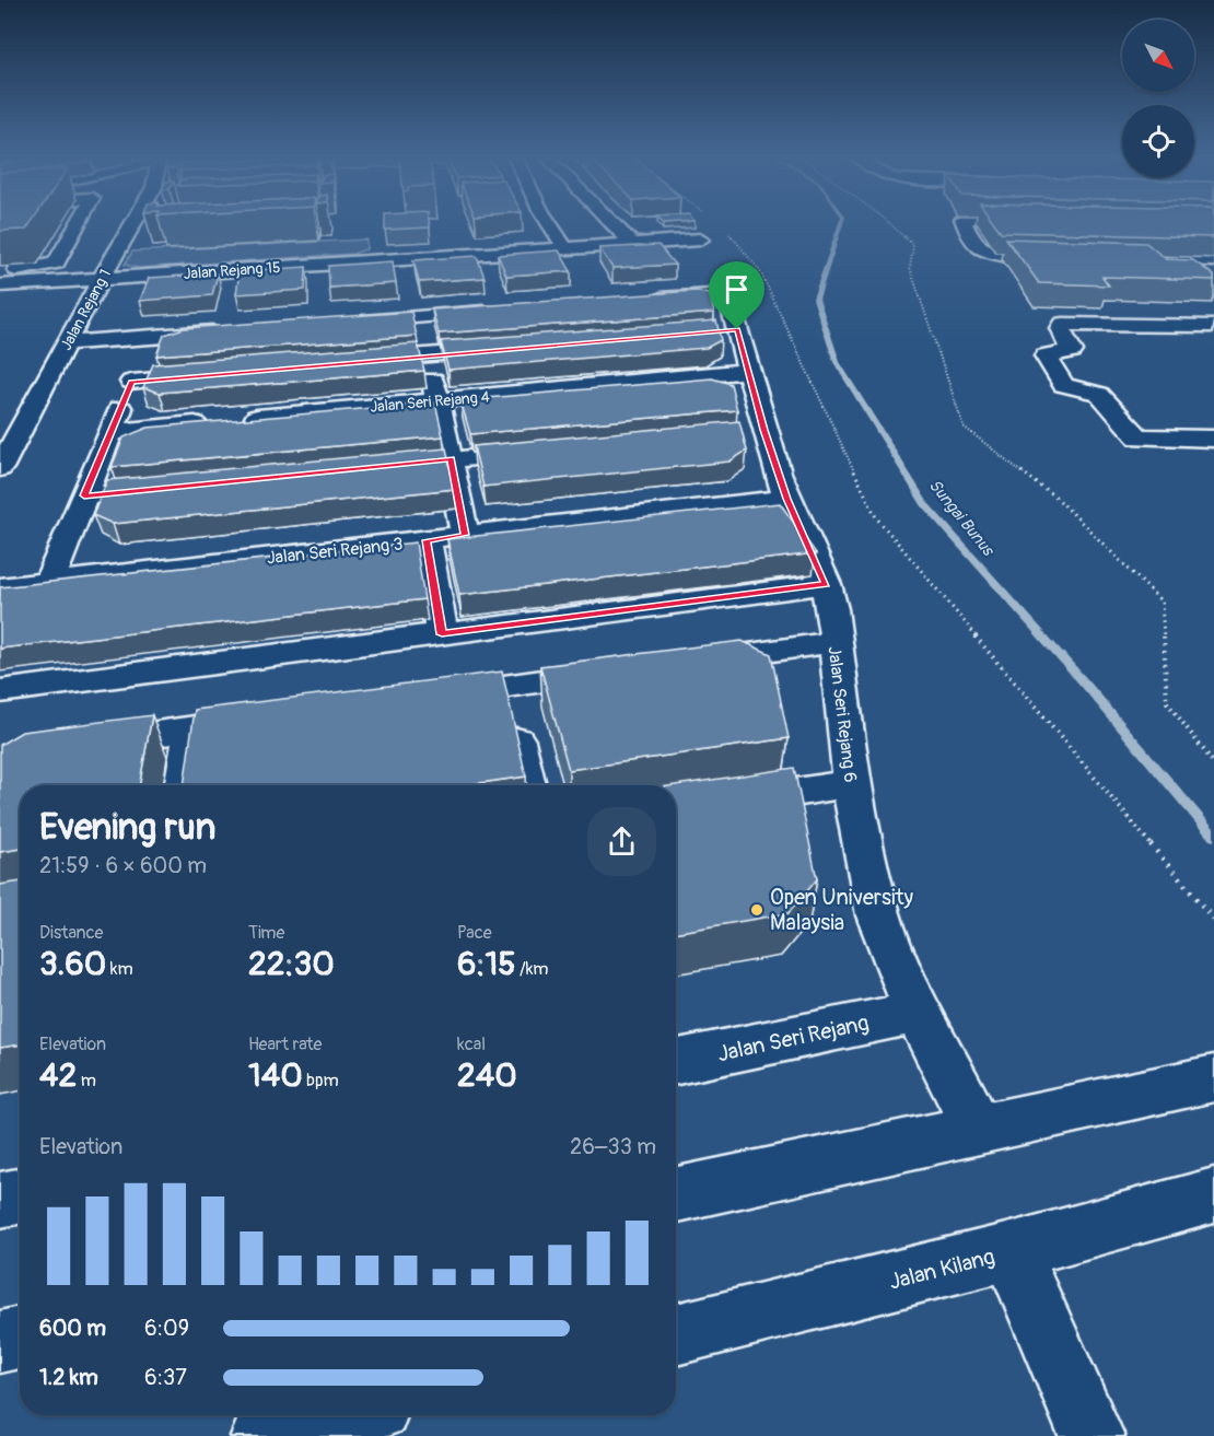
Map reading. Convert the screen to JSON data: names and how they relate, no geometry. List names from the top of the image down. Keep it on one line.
{"streets":{"street":["Jalan Rejang 15","Jalan Rejang 1","Jalan Seri Rejang 4","Jalan Seri Rejang 3","Jalan Seri Rejang 6","Jalan Seri Rejang","Jalan Kilang"]},"crossings":[["Jalan Rejang 15","Jalan Rejang 1"],["Jalan Seri Rejang 4","Jalan Seri Rejang 6"],["Jalan Seri Rejang 3","Jalan Seri Rejang 6"],["Jalan Seri Rejang 6","Jalan Seri Rejang"]],"water":["Sungai Bunus"],"places":["Open University Malaysia"],"north":"bottom right","page":{"heading":["Evening run","21:59 · 6 × 600 m"],"stats":[["Distance","3.60 km"],["Time","22:30"],["Pace","6:15 /km"],["Elevation","42 m"],["Heart rate","140 bpm"],["kcal","240"]],"chart":["Elevation","26–33 m"],"list":[{"name":"600 m","note":"6:09"},{"name":"1.2 km","note":"6:37"}]}}
